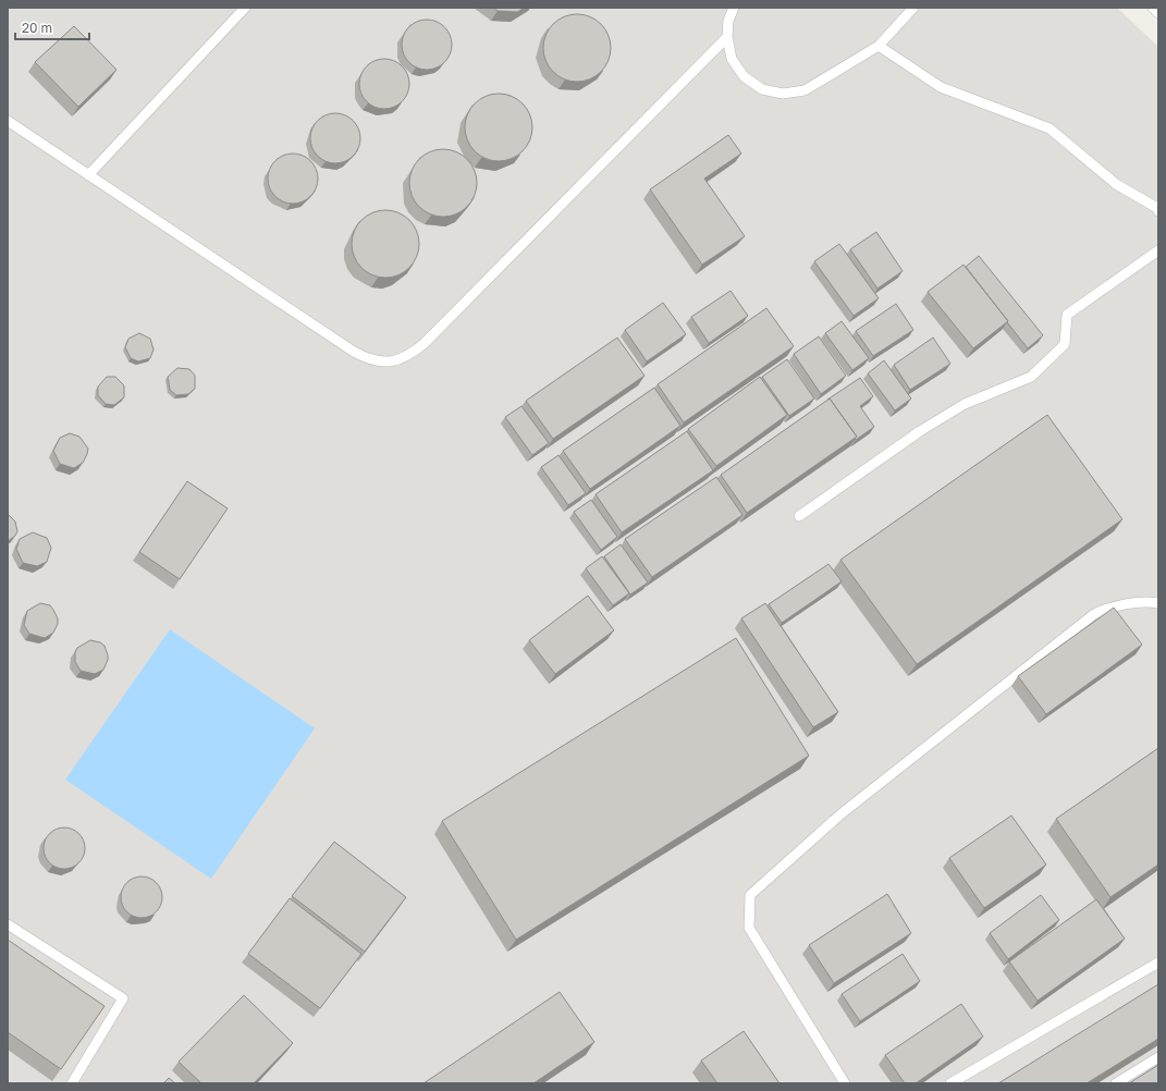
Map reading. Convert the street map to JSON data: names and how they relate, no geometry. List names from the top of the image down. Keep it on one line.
{"scale_bar":"20 m"}
